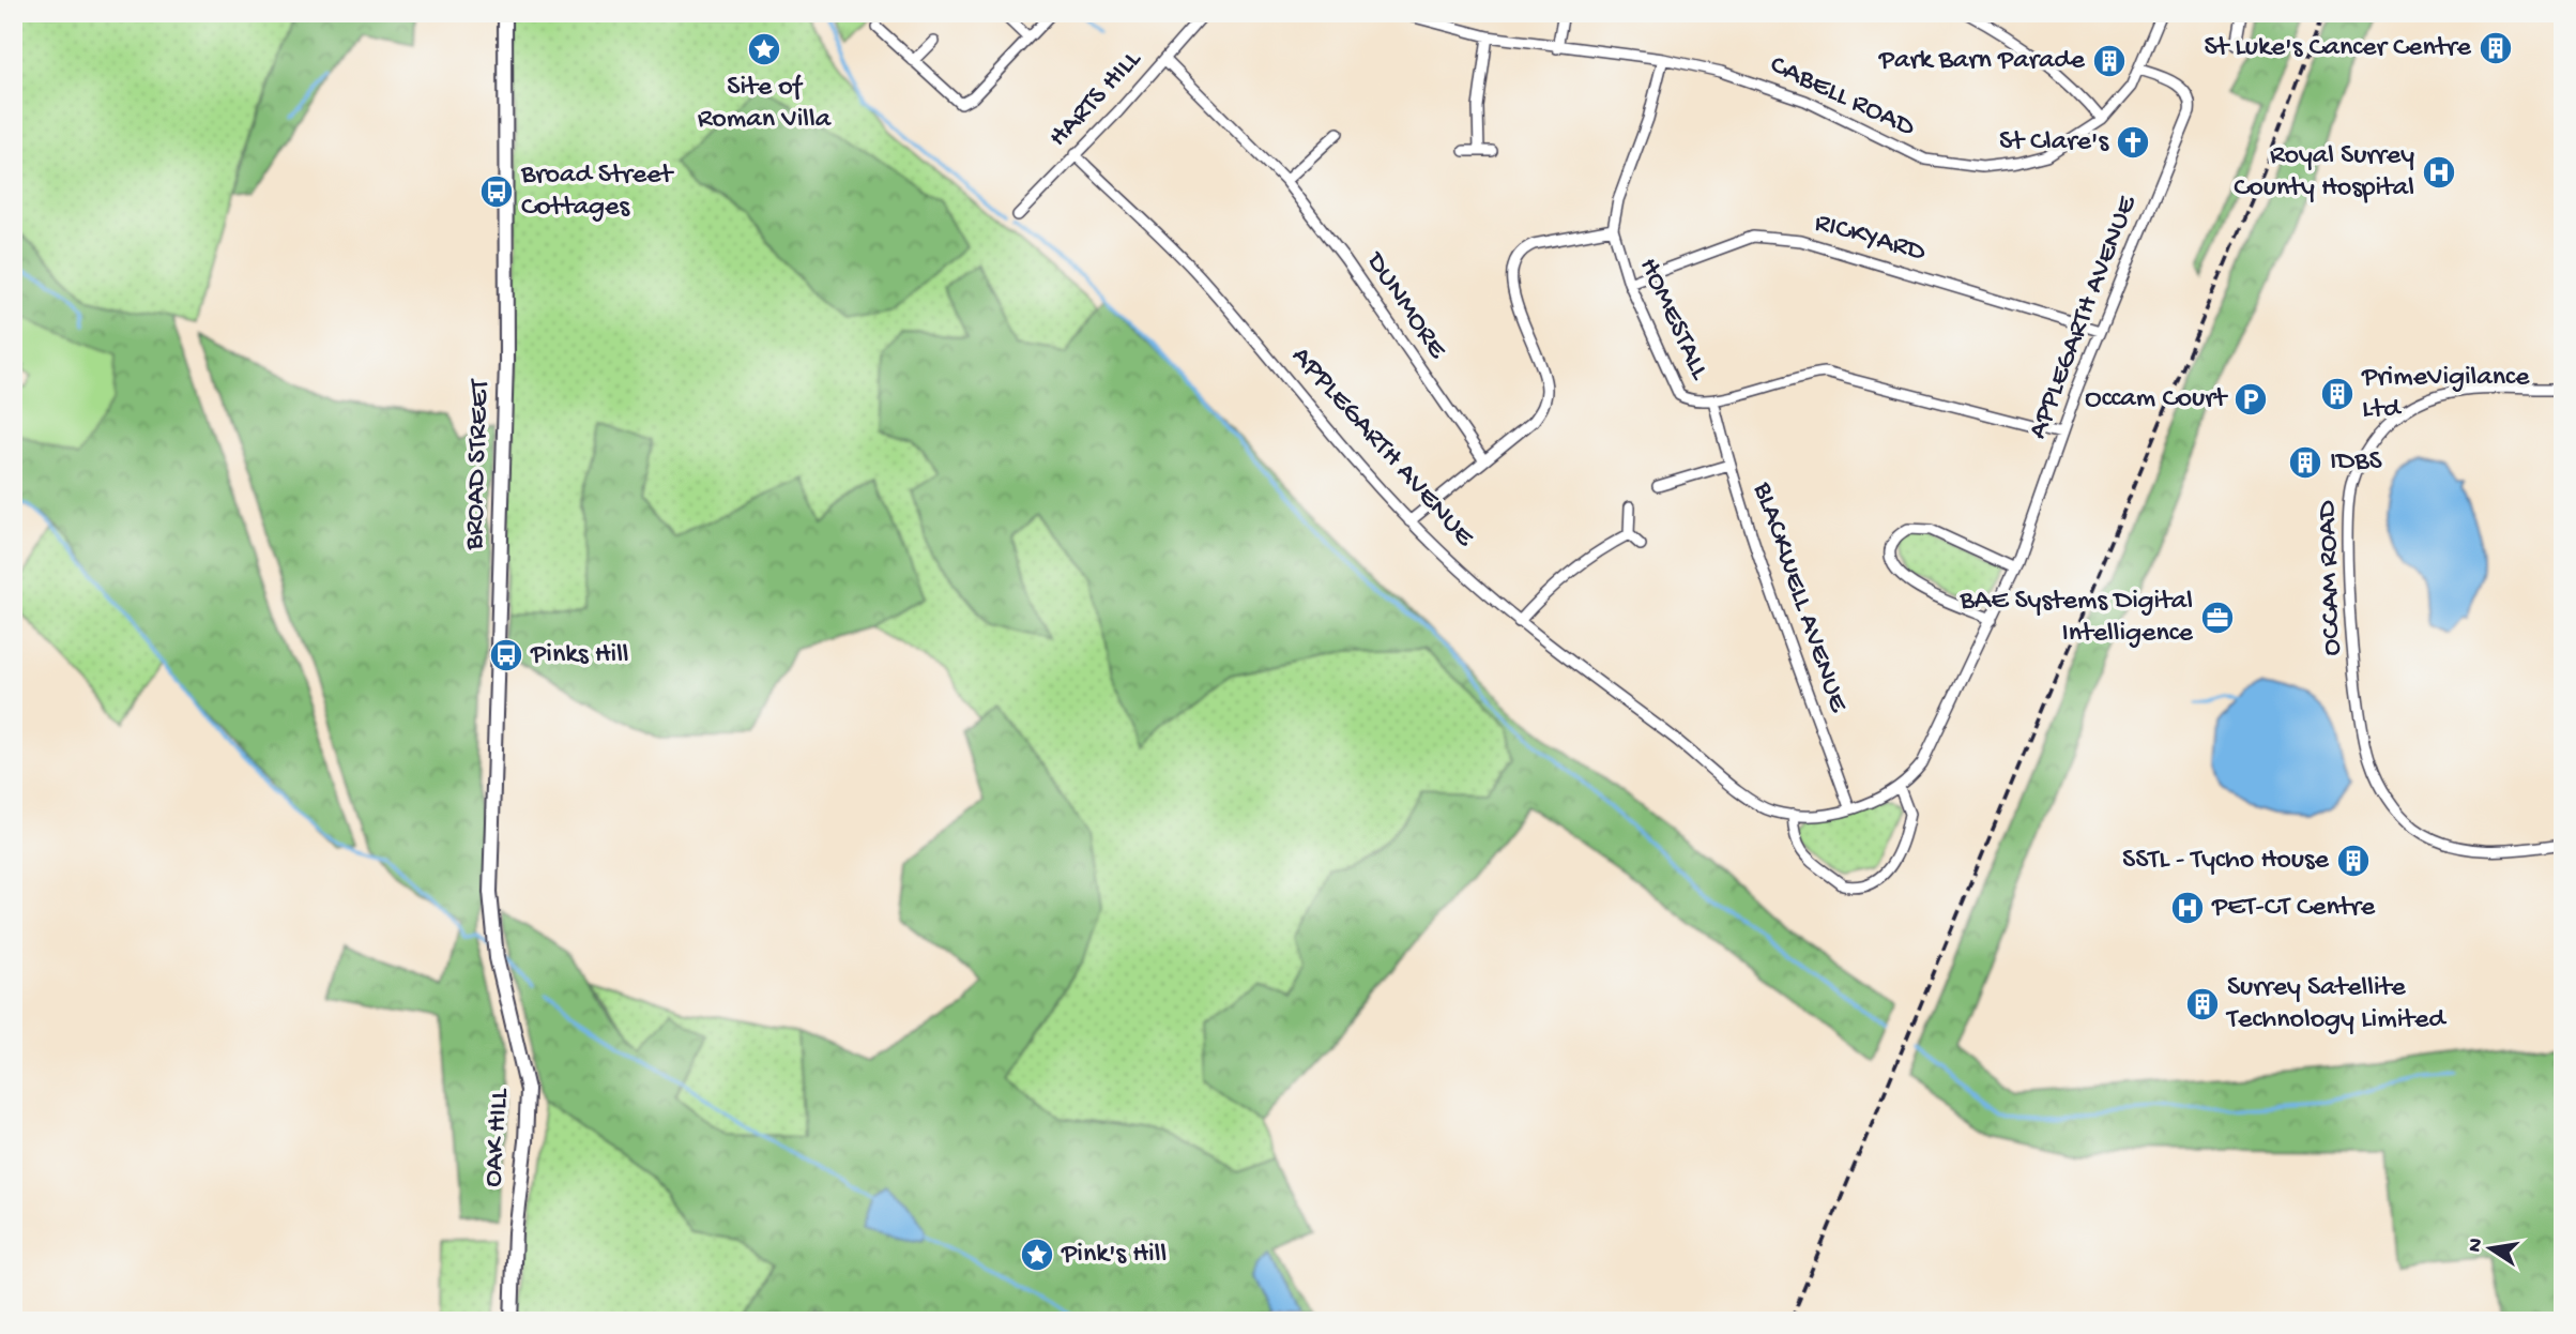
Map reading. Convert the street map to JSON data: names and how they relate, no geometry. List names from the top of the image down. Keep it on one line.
{"streets":{"street":["CABELL ROAD","HARTS HILL","RICKYARD","DUNMORE","APPLEGARTH AVENUE","HOMESTALL","BROAD STREET","OCCAM ROAD","BLACKWELL AVENUE","OAK HILL"]},"crossings":[["CABELL ROAD","APPLEGARTH AVENUE"],["CABELL ROAD","HOMESTALL"],["HARTS HILL","DUNMORE"],["HARTS HILL","APPLEGARTH AVENUE"],["RICKYARD","APPLEGARTH AVENUE"],["RICKYARD","HOMESTALL"],["APPLEGARTH AVENUE","HOMESTALL"],["APPLEGARTH AVENUE","BLACKWELL AVENUE"],["HOMESTALL","BLACKWELL AVENUE"],["BROAD STREET","OAK HILL"]],"places":{"building":["St Luke's Cancer Centre","Park Barn Parade","PrimeVigilance Ltd","IDBS","SSTL - Tycho House","Surrey Satellite Technology Limited"],"place":["Site of Roman Villa","Pink's Hill"],"church":["St Clare's"],"hospital":["Royal Surrey County Hospital","PET-CT Centre"],"bus stop":["Broad Street Cottages","Pinks Hill"],"parking":["Occam Court"],"office":["BAE Systems Digital Intelligence"]},"north":"left"}
